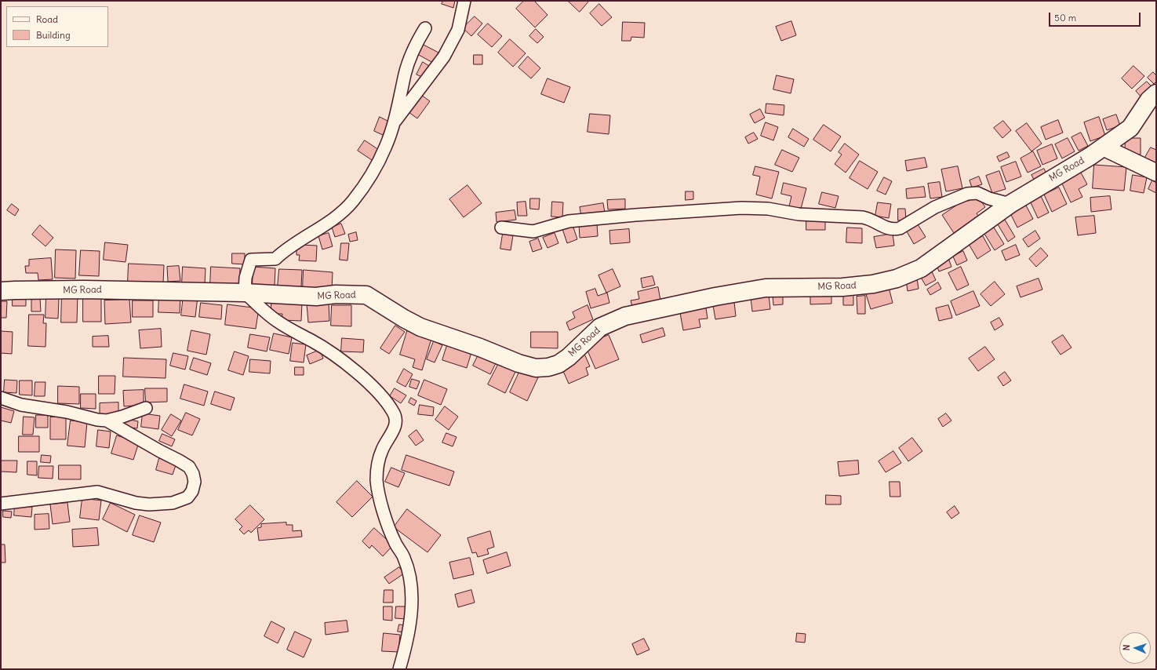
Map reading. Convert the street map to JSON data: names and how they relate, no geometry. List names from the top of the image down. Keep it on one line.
{"streets":{"main road":["MG Road"]},"legend":["Road","Building"],"scale_bar":"50 m","north":"left"}
